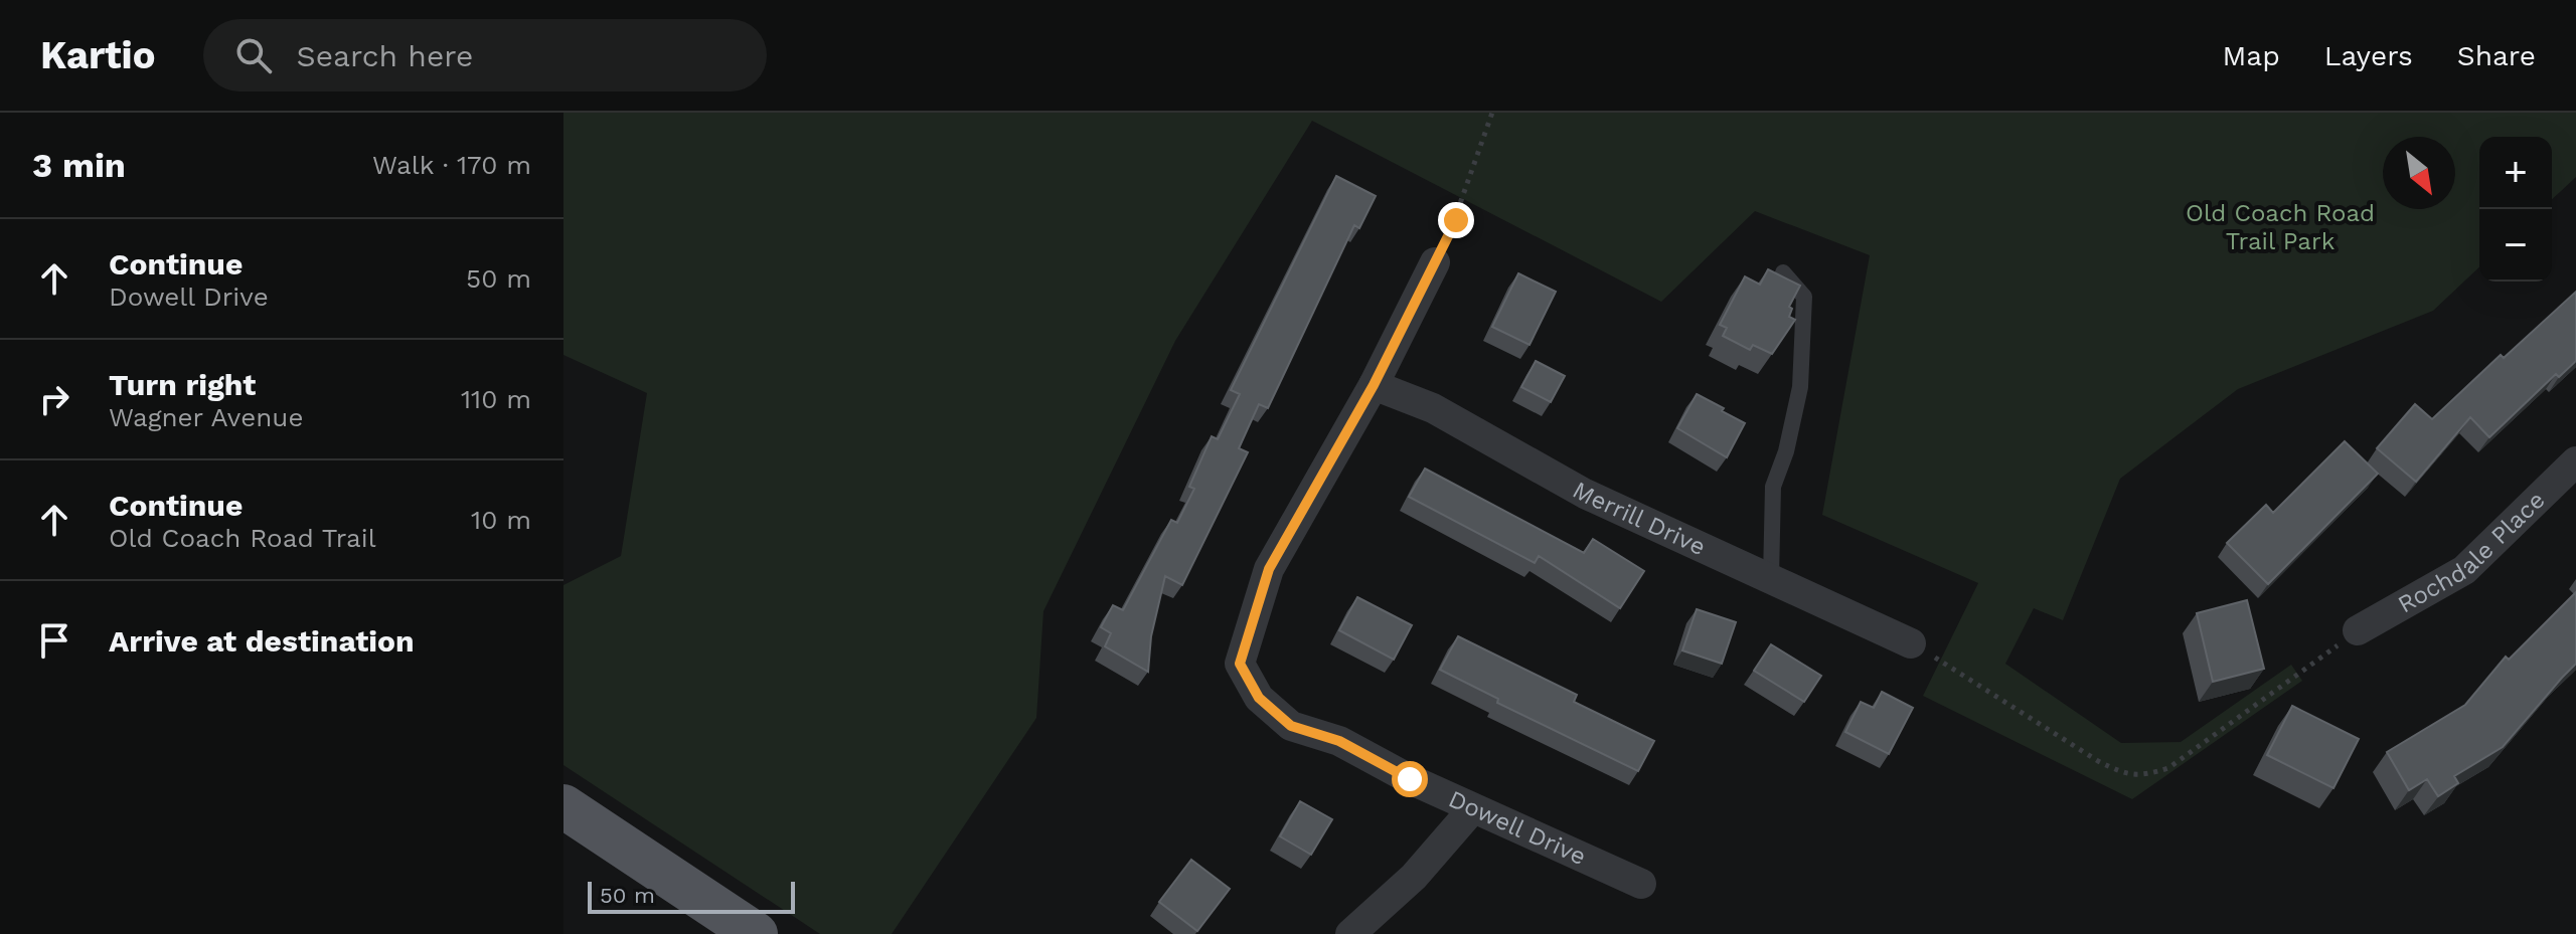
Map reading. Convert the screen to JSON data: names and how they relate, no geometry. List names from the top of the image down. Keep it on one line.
{"streets":{"street":["Merrill Drive","Rochdale Place","Dowell Drive"]},"crossings":[["Merrill Drive","Dowell Drive"]],"parks":["Old Coach Road Trail Park"],"scale_bar":"50 m","north":"bottom right","page":{"header":"Kartio","search":"Search here","nav":["Map","Layers","Share"],"heading":["3 min","Walk · 170 m"],"map_buttons":["+","−"],"list":[["Continue","Dowell Drive","50 m"],["Turn right","Wagner Avenue","110 m"],["Continue","Old Coach Road Trail","10 m"],"Arrive at destination"],"scale":"50 m"}}
